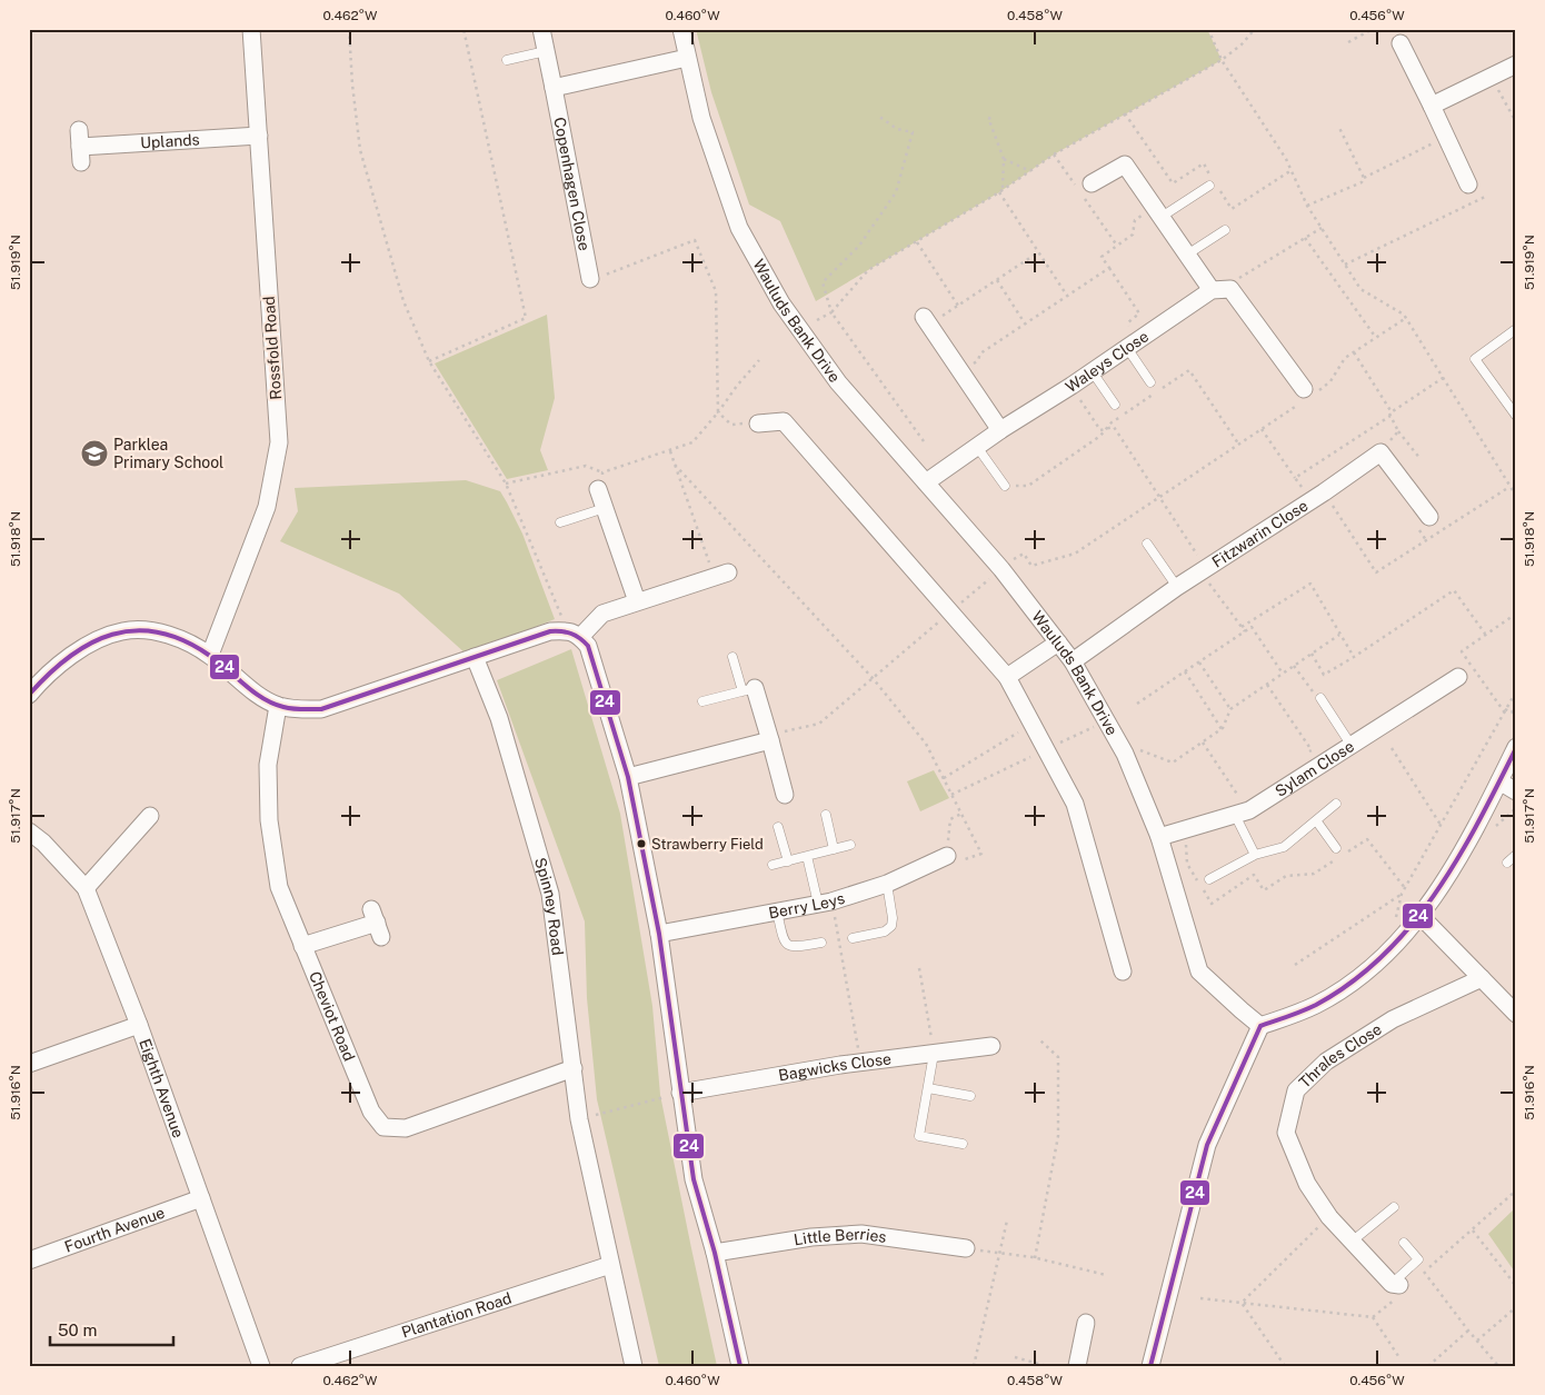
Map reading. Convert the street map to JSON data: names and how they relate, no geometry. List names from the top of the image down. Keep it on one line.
{"streets":{"street":["Uplands","Copenhagen Close","Wauluds Bank Drive","Rossfold Road","Waleys Close","Fitzwarin Close","Sylam Close","Berry Leys","Spinney Road","Cheviot Road","Thrales Close","Bagwicks Close","Eighth Avenue","Fourth Avenue","Little Berries","Plantation Road"]},"crossings":[["Uplands","Rossfold Road"],["Wauluds Bank Drive","Waleys Close"],["Wauluds Bank Drive","Fitzwarin Close"],["Wauluds Bank Drive","Sylam Close"],["Spinney Road","Cheviot Road"],["Spinney Road","Plantation Road"],["Eighth Avenue","Fourth Avenue"]],"places":{"school or university":["Parklea Primary School"],"other":["Strawberry Field"]},"lines":["transit line 24"],"scale_bar":"50 m","coordinates":["0.462°W","0.460°W","0.458°W","0.456°W","51.919°N","51.918°N","51.917°N","51.916°N"]}
